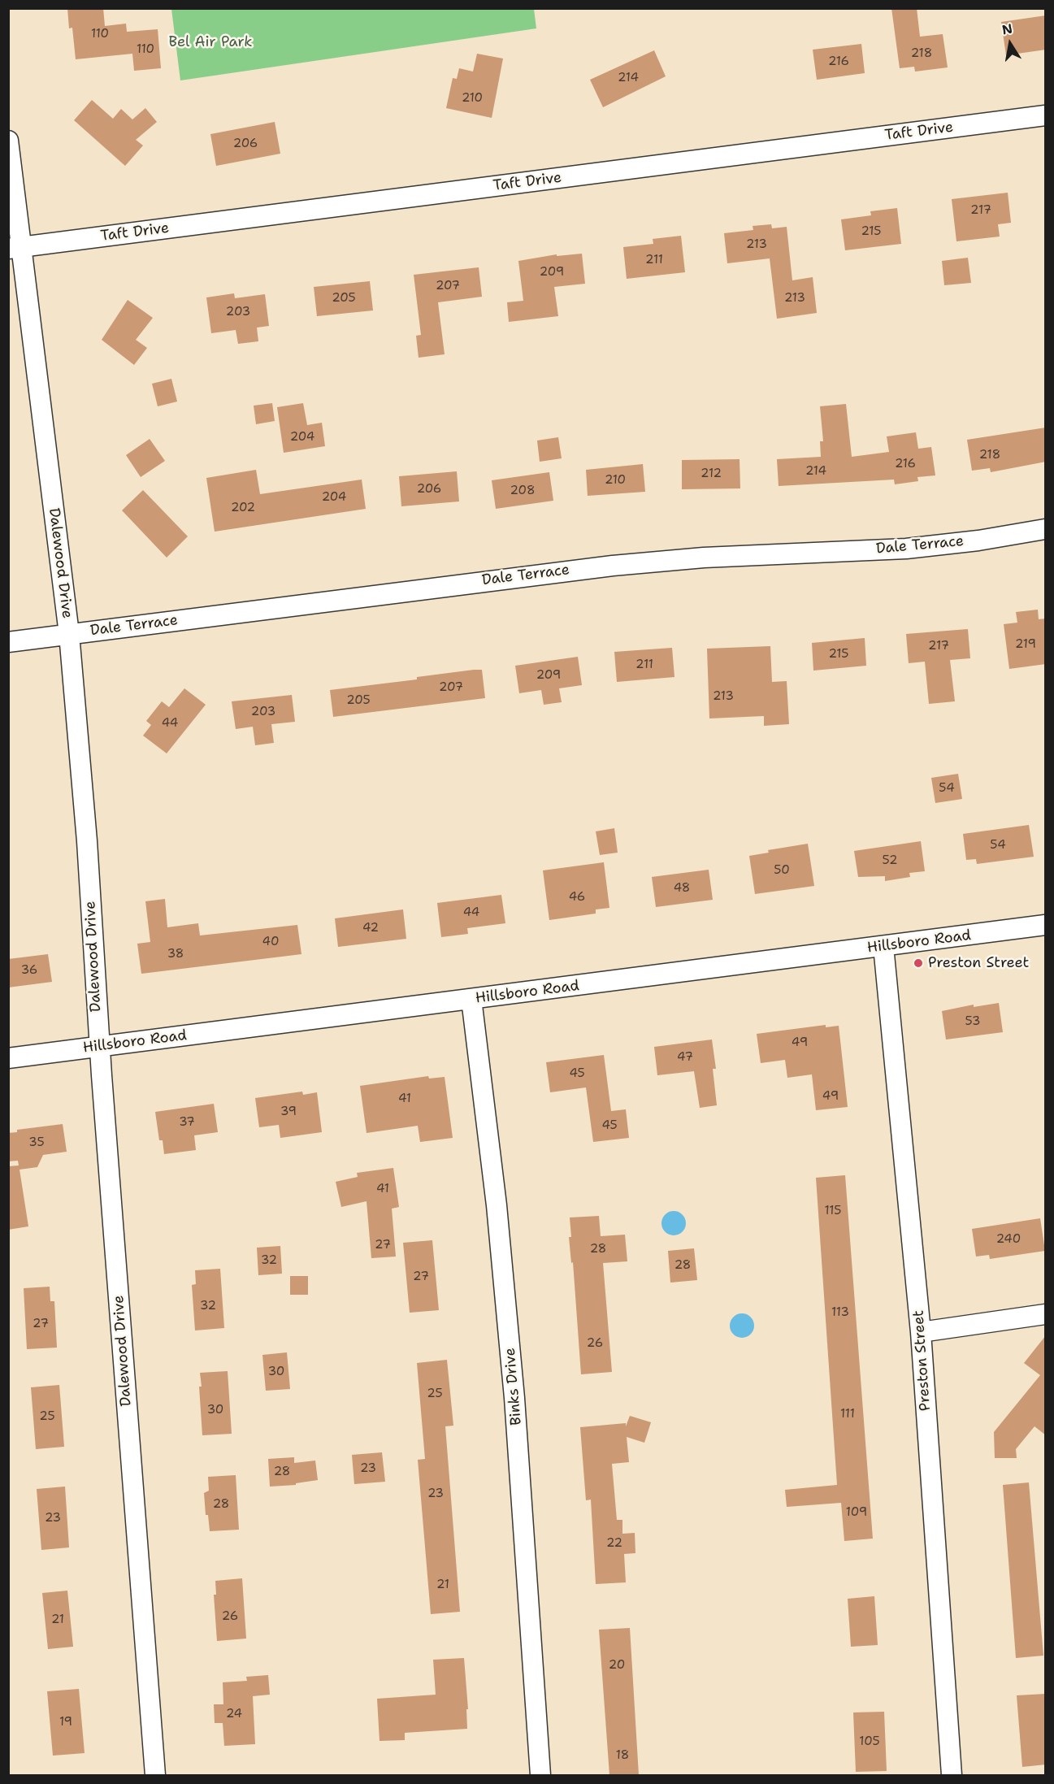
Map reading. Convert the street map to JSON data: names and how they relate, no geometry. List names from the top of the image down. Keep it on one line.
{"streets":{"street":["Taft Drive","Dale Terrace","Dalewood Drive","Hillsboro Road","Preston Street","Binks Drive"]},"crossings":[["Taft Drive","Dalewood Drive"],["Dale Terrace","Dalewood Drive"],["Dalewood Drive","Hillsboro Road"],["Hillsboro Road","Preston Street"],["Hillsboro Road","Binks Drive"]],"parks":["Bel Air Park"],"places":["Preston Street"],"house_numbers":["110","110","218","216","214","210","206","217","215","213","211","209","207","205","213","203","204","218","216","214","212","210","206","208","204","202","219","217","215","211","209","207","213","205","203","44","54","54","52","50","48","46","44","42","40","38","36","53","49","47","45","49","41","39","37","45","35","41","115","240","27","28","32","28","27","32","113","27","26","30","25","30","111","25","23","28","23","28","109","23","22","21","26","21","20","24","19","105","18"],"north":"top"}
